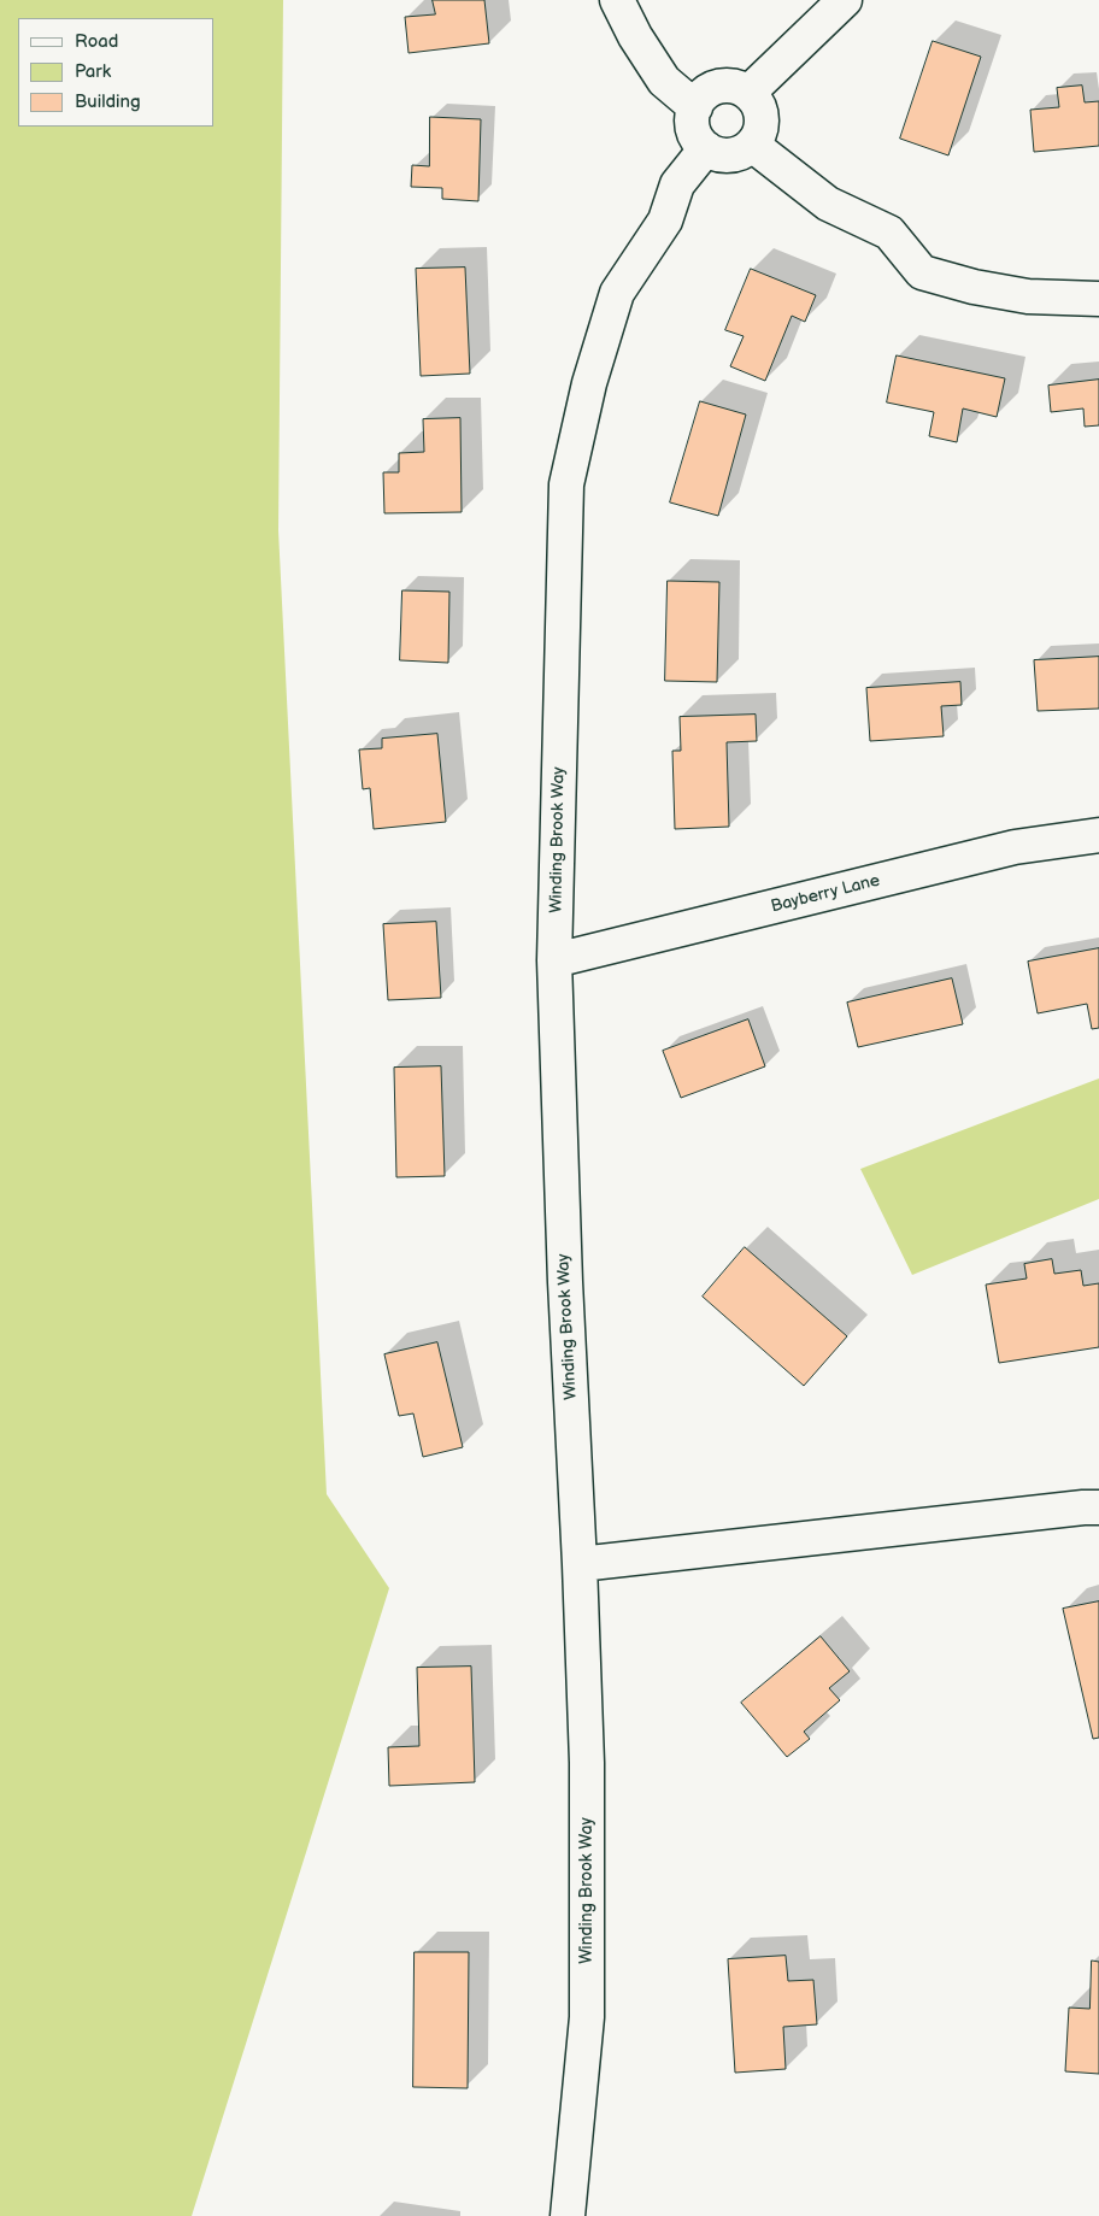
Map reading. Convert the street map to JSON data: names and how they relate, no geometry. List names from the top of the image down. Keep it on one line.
{"streets":{"street":["Winding Brook Way","Bayberry Lane"]},"crossings":[["Winding Brook Way","Bayberry Lane"]],"legend":["Road","Park","Building"]}
